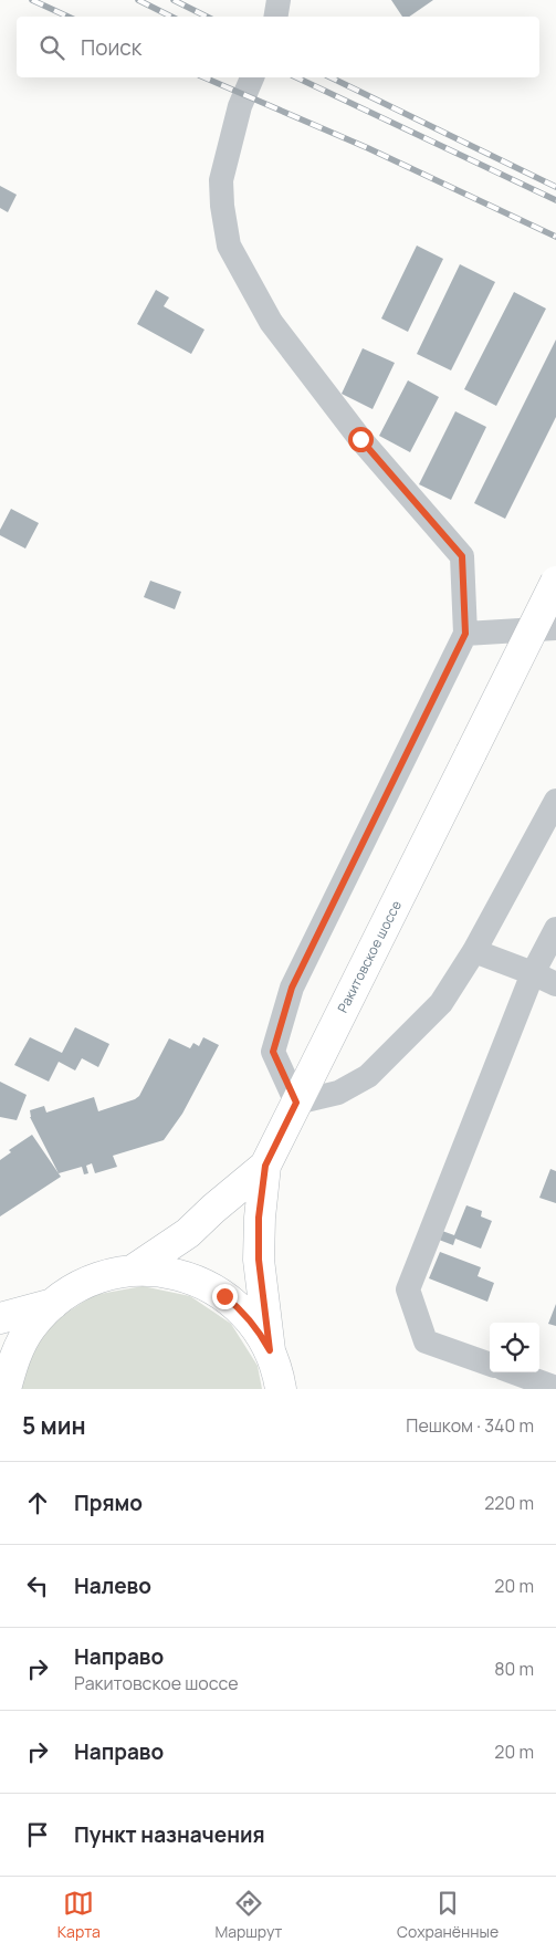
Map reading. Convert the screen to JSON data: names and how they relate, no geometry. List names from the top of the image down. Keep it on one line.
{"streets":{"main road":["Ракитовское шоссе"]},"page":{"search":"Поиск","heading":["5 мин","Пешком · 340 m"],"list":[["Прямо","220 m"],["Налево","20 m"],["Направо","Ракитовское шоссе","80 m"],["Направо","20 m"],"Пункт назначения"],"nav":["Карта","Маршрут","Сохранённые"]}}
